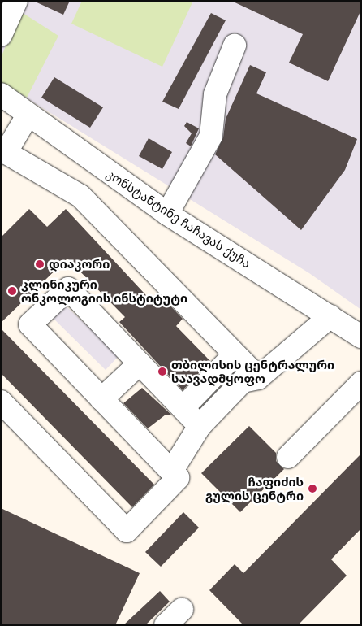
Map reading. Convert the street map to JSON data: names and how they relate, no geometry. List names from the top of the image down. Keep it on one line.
{"streets":{"street":["კონსტანტინე ჩაჩავას ქუჩა"]},"places":["დიაკორი","კლინიკური ონკოლოგიის ინსტიტუტი","თბილისის ცენტრალური საავადმყოფო","ჩაფიძის გულის ცენტრი"]}
